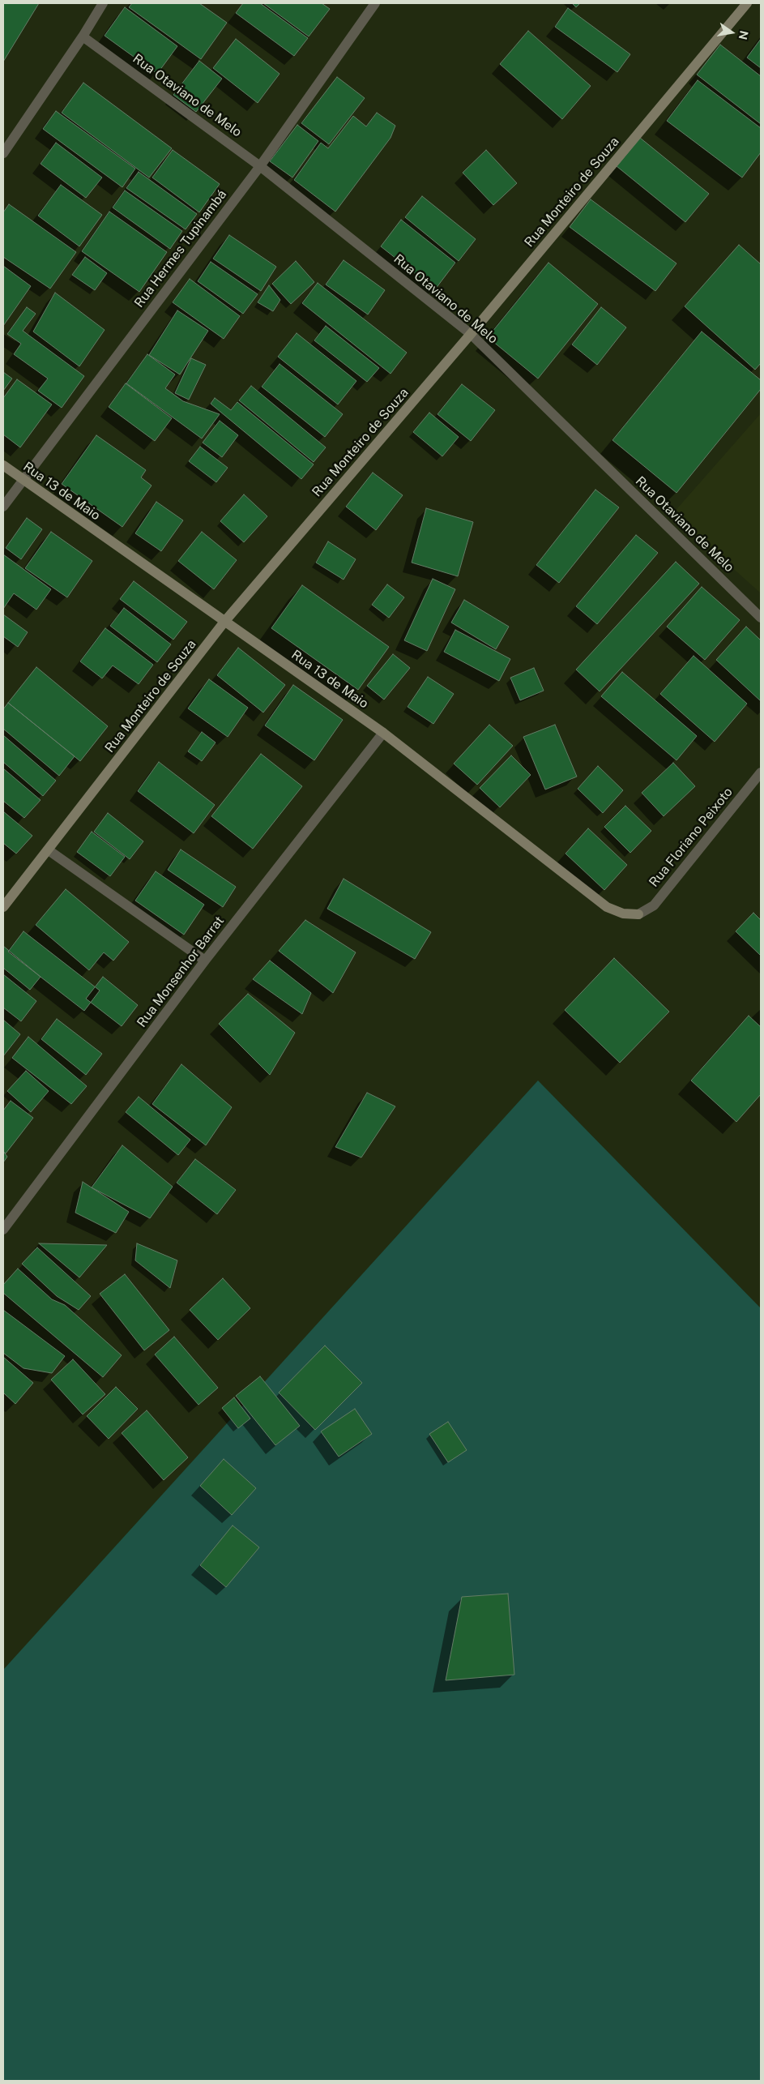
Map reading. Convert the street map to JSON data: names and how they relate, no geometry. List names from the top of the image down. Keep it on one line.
{"streets":{"street":["Rua Otaviano de Melo","Rua Monteiro de Souza","Rua Hermes Tupinambá","Rua 13 de Maio","Rua Floriano Peixoto","Rua Monsenhor Barrat"]},"crossings":[["Rua Otaviano de Melo","Rua Monteiro de Souza"],["Rua Otaviano de Melo","Rua Hermes Tupinambá"],["Rua Monteiro de Souza","Rua 13 de Maio"],["Rua Hermes Tupinambá","Rua 13 de Maio"],["Rua 13 de Maio","Rua Floriano Peixoto"],["Rua 13 de Maio","Rua Monsenhor Barrat"]],"north":"right"}
